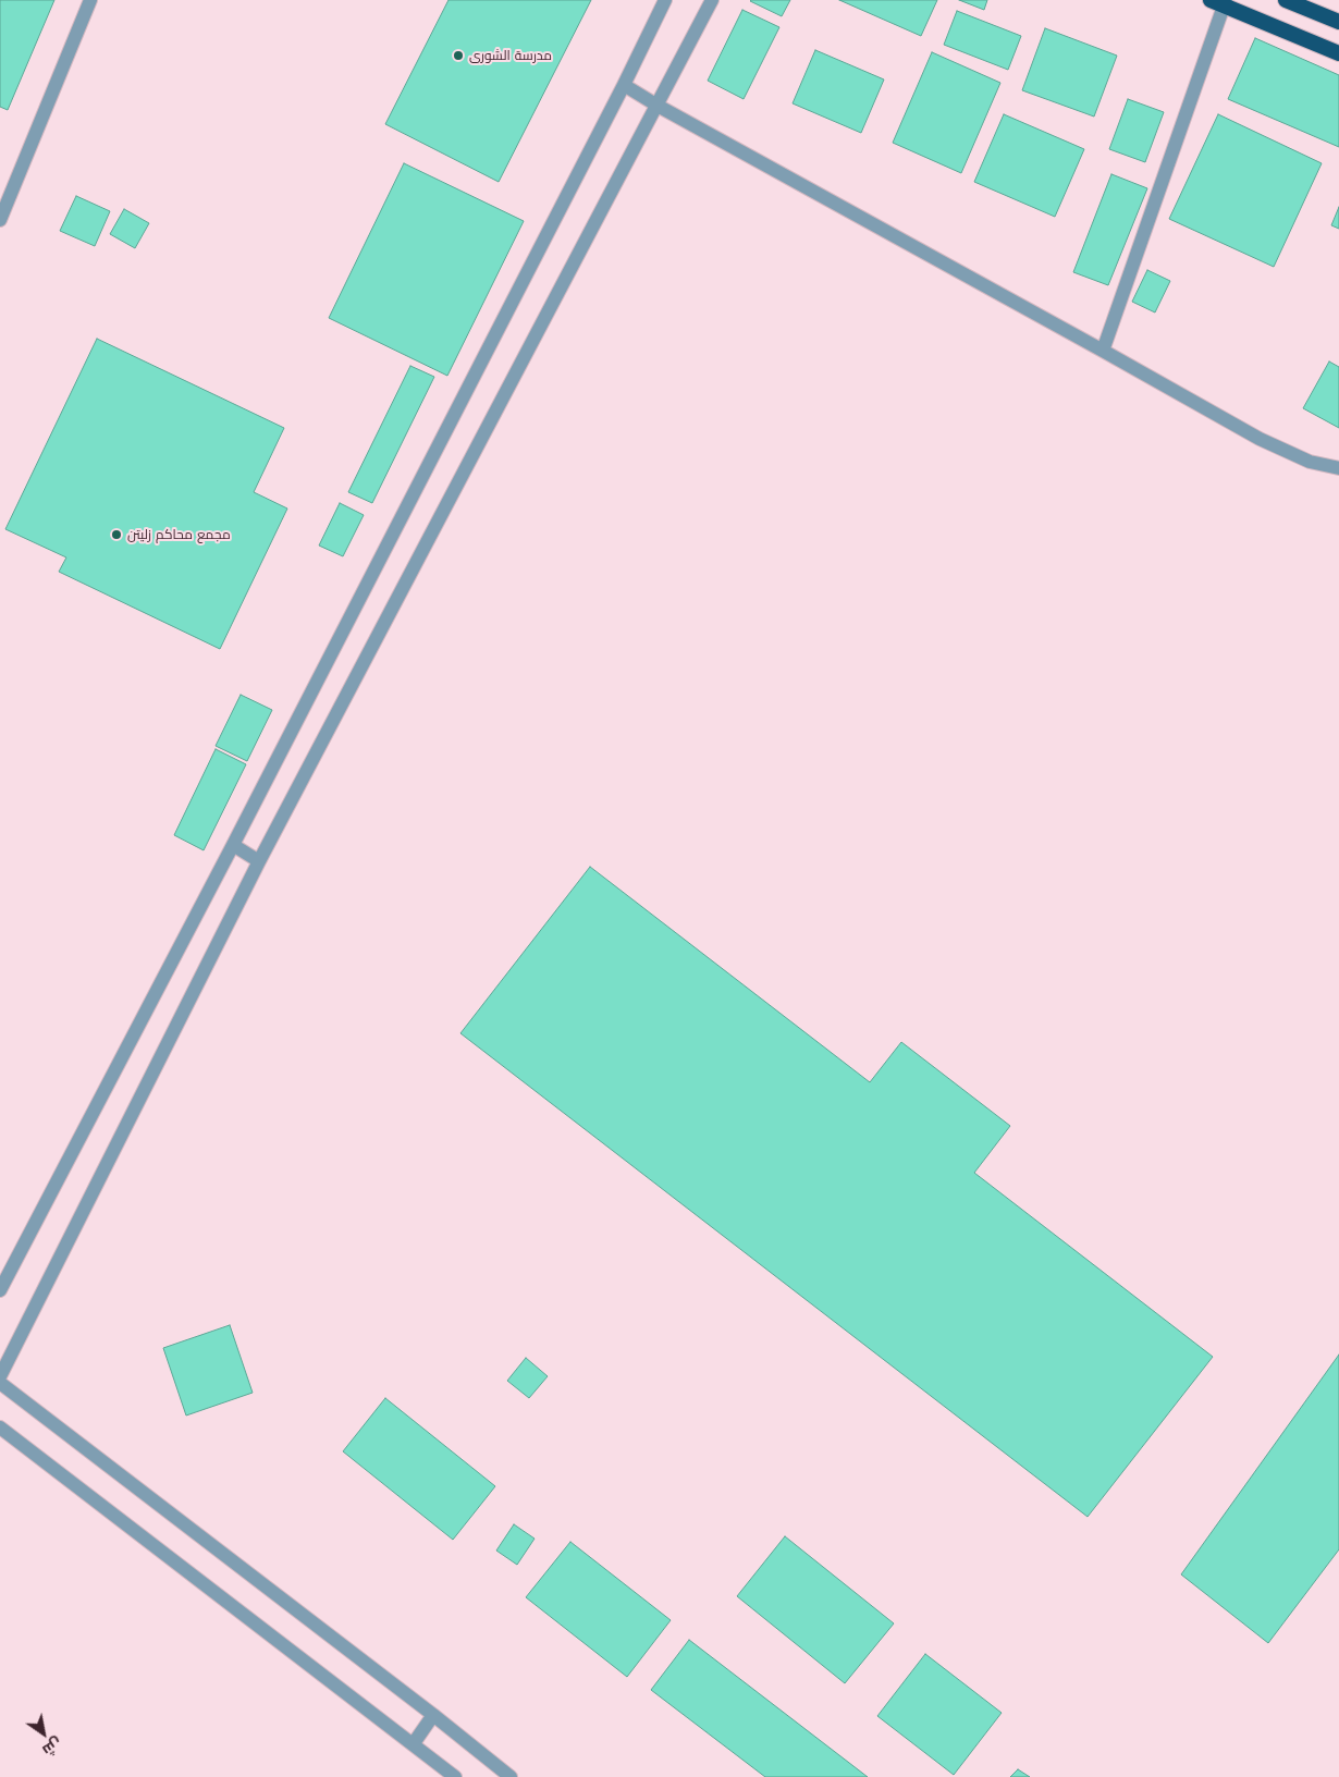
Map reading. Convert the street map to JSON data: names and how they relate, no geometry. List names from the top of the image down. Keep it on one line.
{"places":["مدرسة الشورى","مجمع محاكم زليتن"],"north":"bottom right"}
